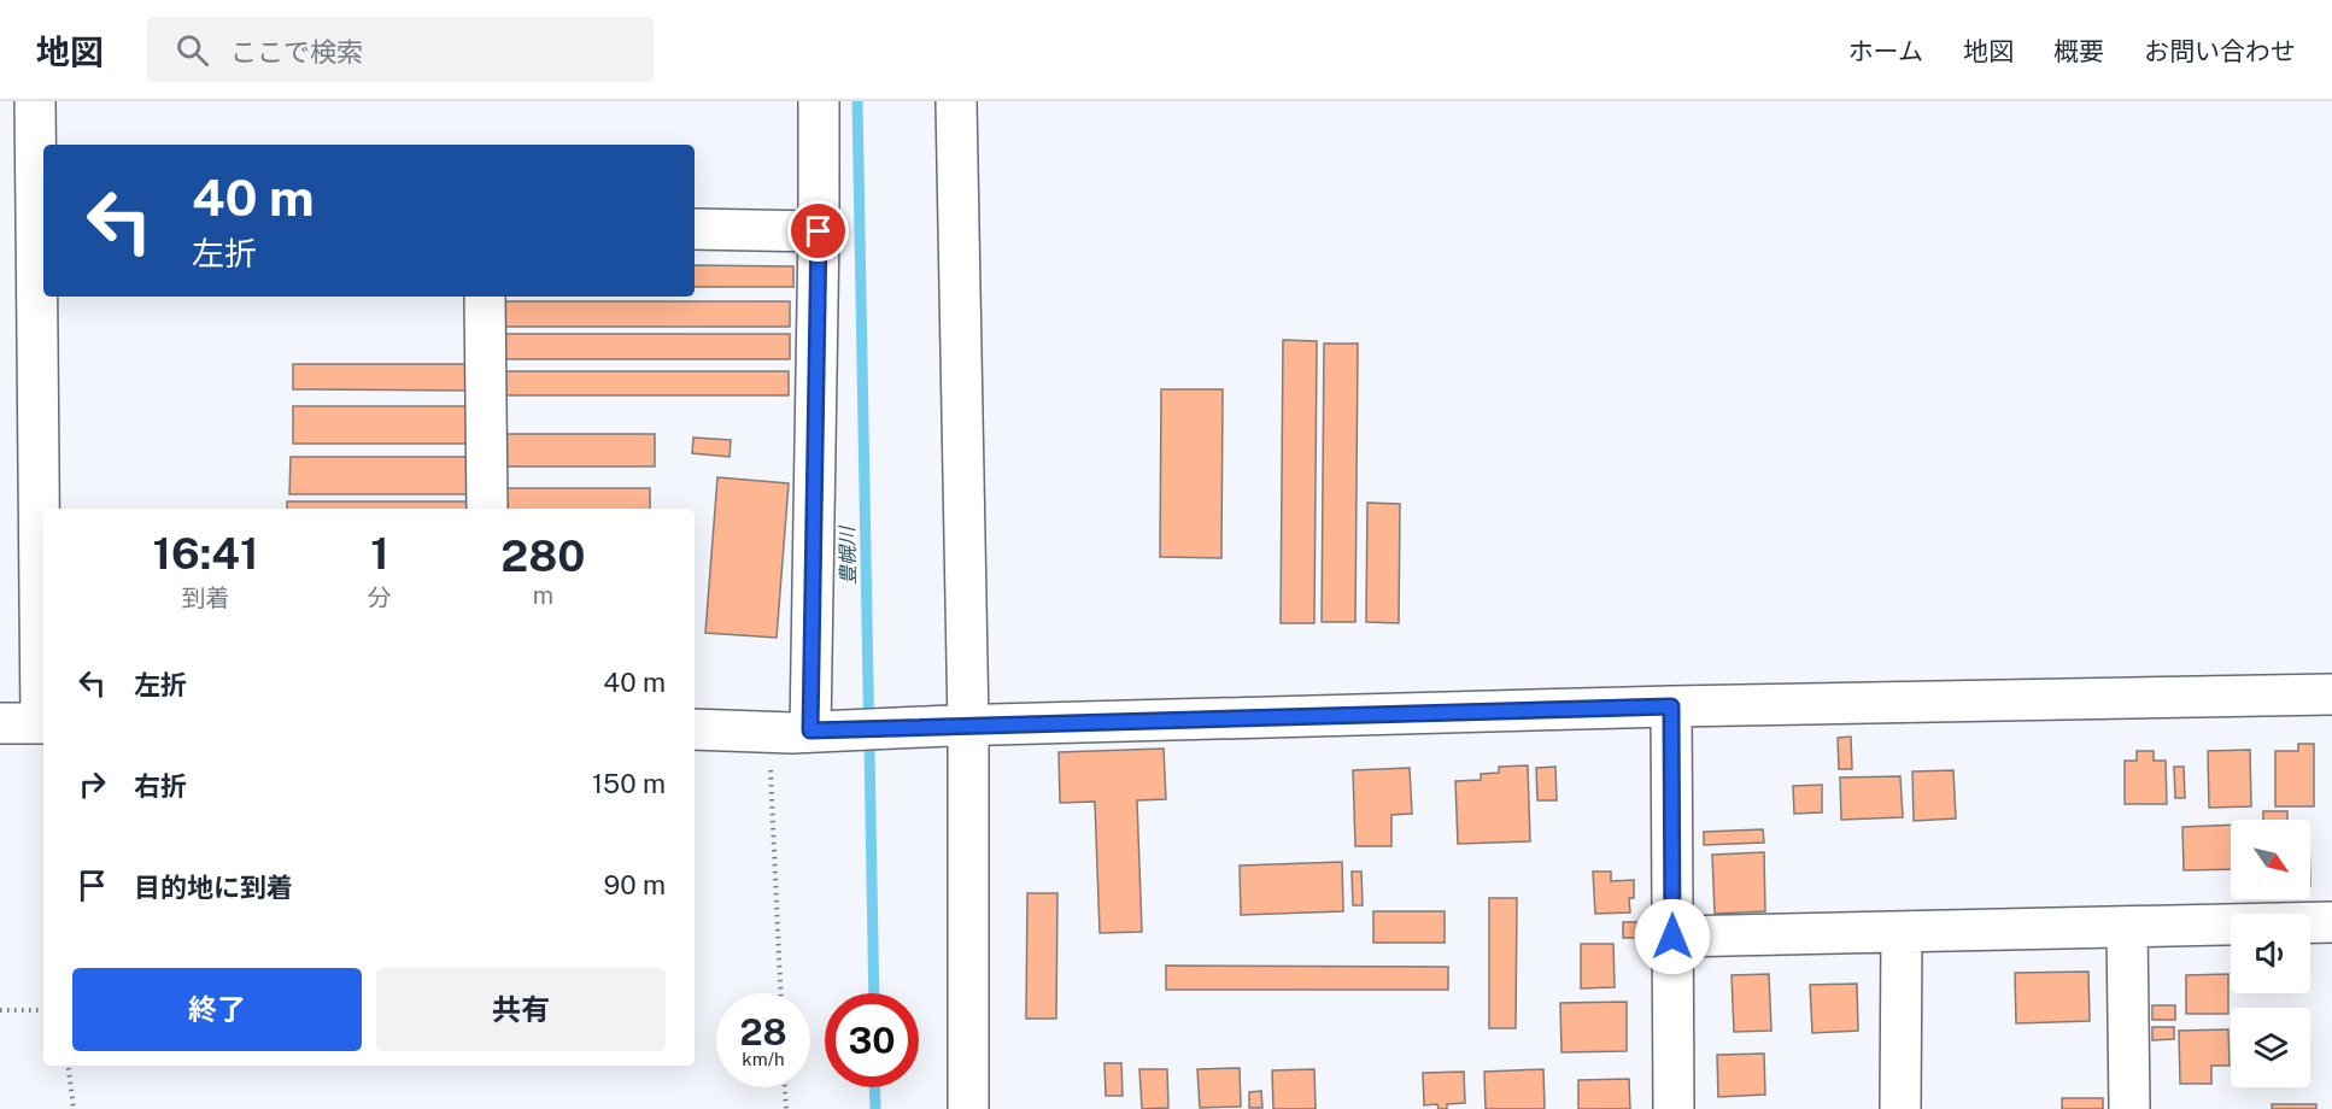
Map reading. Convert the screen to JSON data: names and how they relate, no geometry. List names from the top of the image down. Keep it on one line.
{"water":["豊幌川"],"north":"bottom right","page":{"header":"地図","search":"ここで検索","nav":["ホーム","地図","概要","お問い合わせ"],"turn":["40 m","左折"],"eta":["16:41","到着","1","分","280","m"],"list":[{"name":"左折","value":"40 m"},{"name":"右折","value":"150 m"},{"name":"目的地に到着","value":"90 m"}],"buttons":["終了","共有"],"speed":"28 km/h","limit":"30"}}
